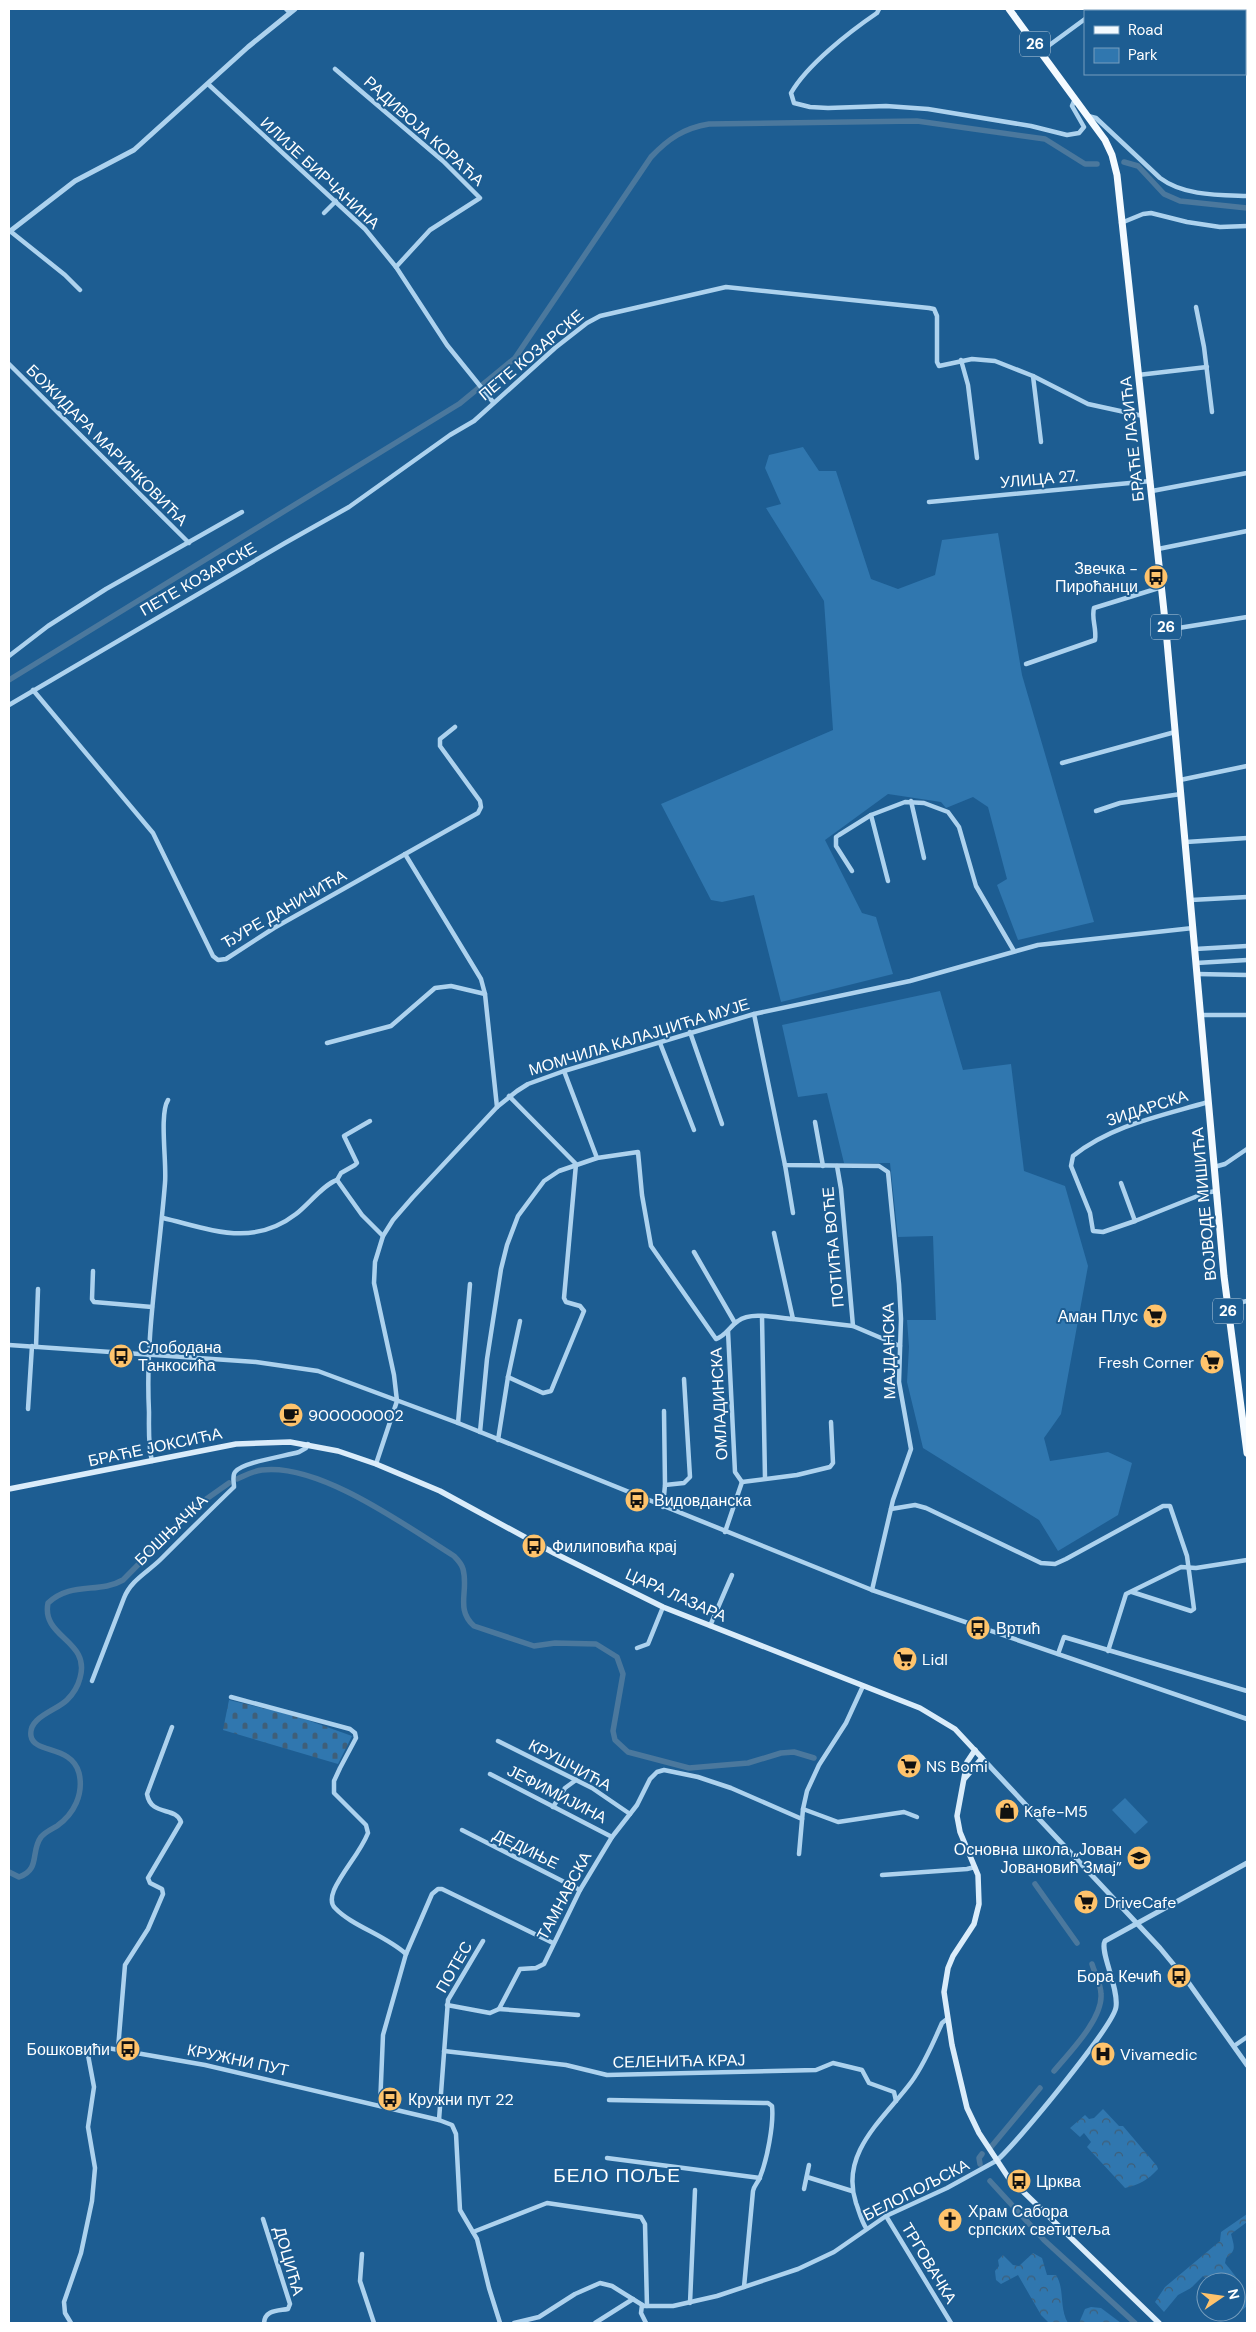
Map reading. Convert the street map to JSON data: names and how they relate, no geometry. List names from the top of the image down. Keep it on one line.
{"streets":{"main road":["26","БРАЋЕ ЛАЗИЋА","ВОЈВОДЕ МИШИЋА","БРАЋЕ ЈОКСИЋА","ЦАРА ЛАЗАРА"],"street":["РАДИВОЈА КОРАЋА","ИЛИЈЕ БИРЧАНИНА","ПЕТЕ КОЗАРСКЕ","БОЖИДАРА МАРИНКОВИЋА","УЛИЦА 27.","ЂУРЕ ДАНИЧИЋА","МОМЧИЛА КАЛАЈЏИЋА МУЈЕ","ЗИДАРСКА","ПОТИЋА ВОЋЕ","МАЈДАНСКА","ОМЛАДИНСКА","БОШЊАЧКА","КРУШЧИЋА","ЈЕФИМИЈИНА","ДЕДИЊЕ","ТАМНАВСКА","ПОТЕС","КРУЖНИ ПУТ","СЕЛЕНИЋА КРАЈ","БЕЛОПОЉСКА","ДОЦИЋА","ТРГОВАЧКА"]},"crossings":[["26","БРАЋЕ ЛАЗИЋА"],["26","МОМЧИЛА КАЛАЈЏИЋА МУЈЕ"],["26","ЗИДАРСКА"],["26","ВОЈВОДЕ МИШИЋА"],["РАДИВОЈА КОРАЋА","ИЛИЈЕ БИРЧАНИНА"],["ИЛИЈЕ БИРЧАНИНА","ПЕТЕ КОЗАРСКЕ"],["ПЕТЕ КОЗАРСКЕ","БРАЋЕ ЛАЗИЋА"],["ПЕТЕ КОЗАРСКЕ","ЂУРЕ ДАНИЧИЋА"],["БРАЋЕ ЛАЗИЋА","УЛИЦА 27."],["МОМЧИЛА КАЛАЈЏИЋА МУЈЕ","БРАЋЕ ЈОКСИЋА"],["МОМЧИЛА КАЛАЈЏИЋА МУЈЕ","ЦАРА ЛАЗАРА"],["ЗИДАРСКА","ВОЈВОДЕ МИШИЋА"],["ПОТИЋА ВОЋЕ","МАЈДАНСКА"],["БРАЋЕ ЈОКСИЋА","БОШЊАЧКА"],["БРАЋЕ ЈОКСИЋА","ЦАРА ЛАЗАРА"],["ЦАРА ЛАЗАРА","БЕЛОПОЉСКА"],["КРУШЧИЋА","ТАМНАВСКА"],["ЈЕФИМИЈИНА","ТАМНАВСКА"],["ДЕДИЊЕ","ТАМНАВСКА"],["БЕЛОПОЉСКА","ТРГОВАЧКА"]],"districts":["БЕЛО ПОЉЕ"],"places":{"bus stop":["Звечка - Пироћанци","Слободана Танкосића","Видовданска","Филиповића крај","Вртић","Бора Кечић","Бошковићи","Кружни пут 22","Црква"],"supermarket":["Аман Плус","Fresh Corner","Lidl","NS Bomi","DriveCafe"],"cafe":["900000002"],"shop":["Kafe-M5"],"school or university":["Основна школа „Јован Јовановић Змај”"],"hospital":["Vivamedic"],"church":["Храм Сабора српских светитеља"]},"legend":["Road","Park"],"north":"right"}
